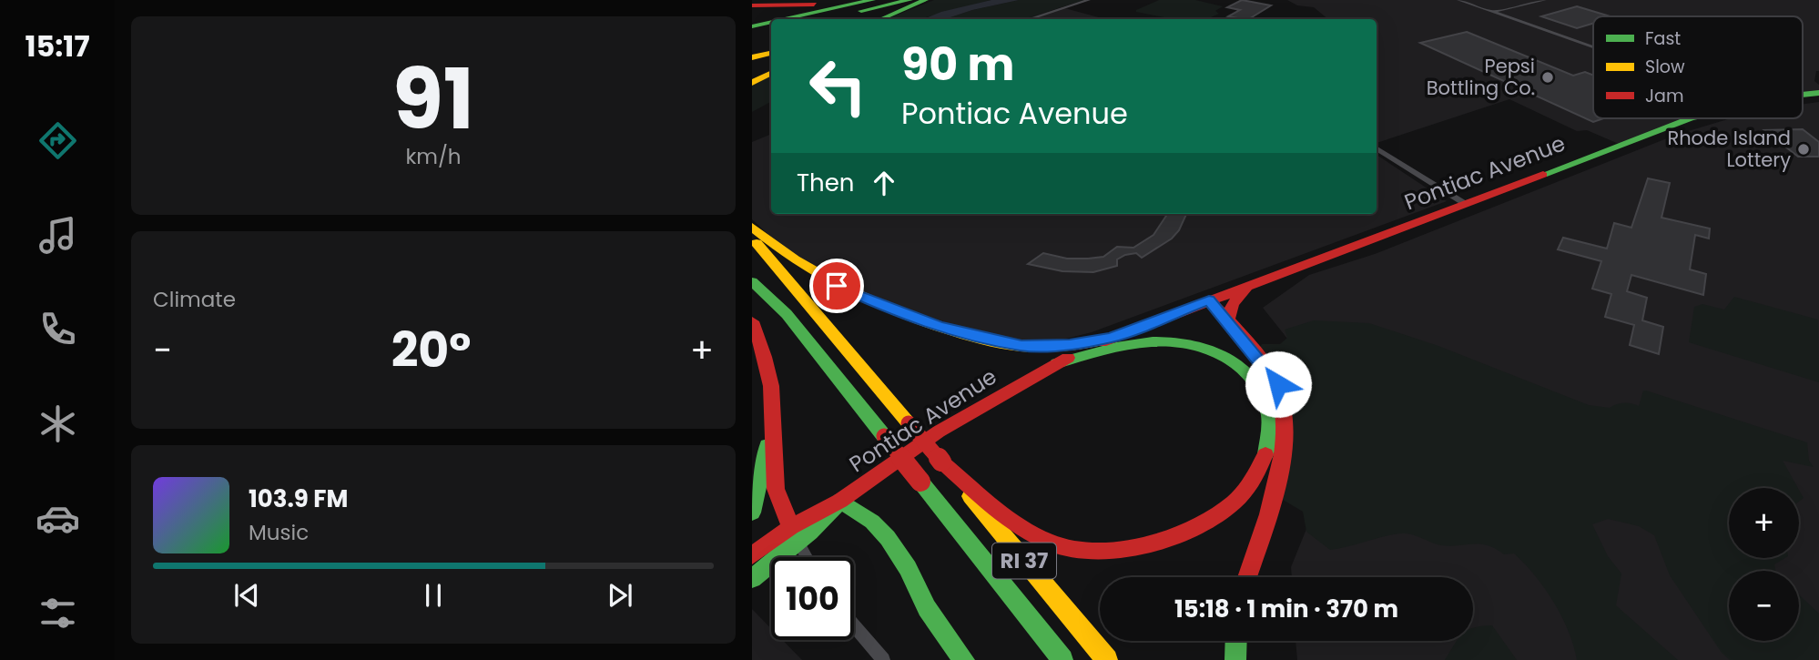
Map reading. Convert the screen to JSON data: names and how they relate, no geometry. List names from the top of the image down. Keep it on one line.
{"streets":{"main road":["Pontiac Avenue","RI 37"]},"places":["Pepsi Bottling Co.","Rhode Island Lottery"],"legend":["Fast","Slow","Jam"],"page":{"tabs":"15:17","tile":[["91","km/h"],"Climate"],"turn":["90 m","Pontiac Avenue"],"then":"Then","heat":["−","20°","+"],"song":["103.9 FM","Music"],"map_buttons":["+","−"],"limit":"100","trip":"15:18 · 1 min · 370 m"}}
